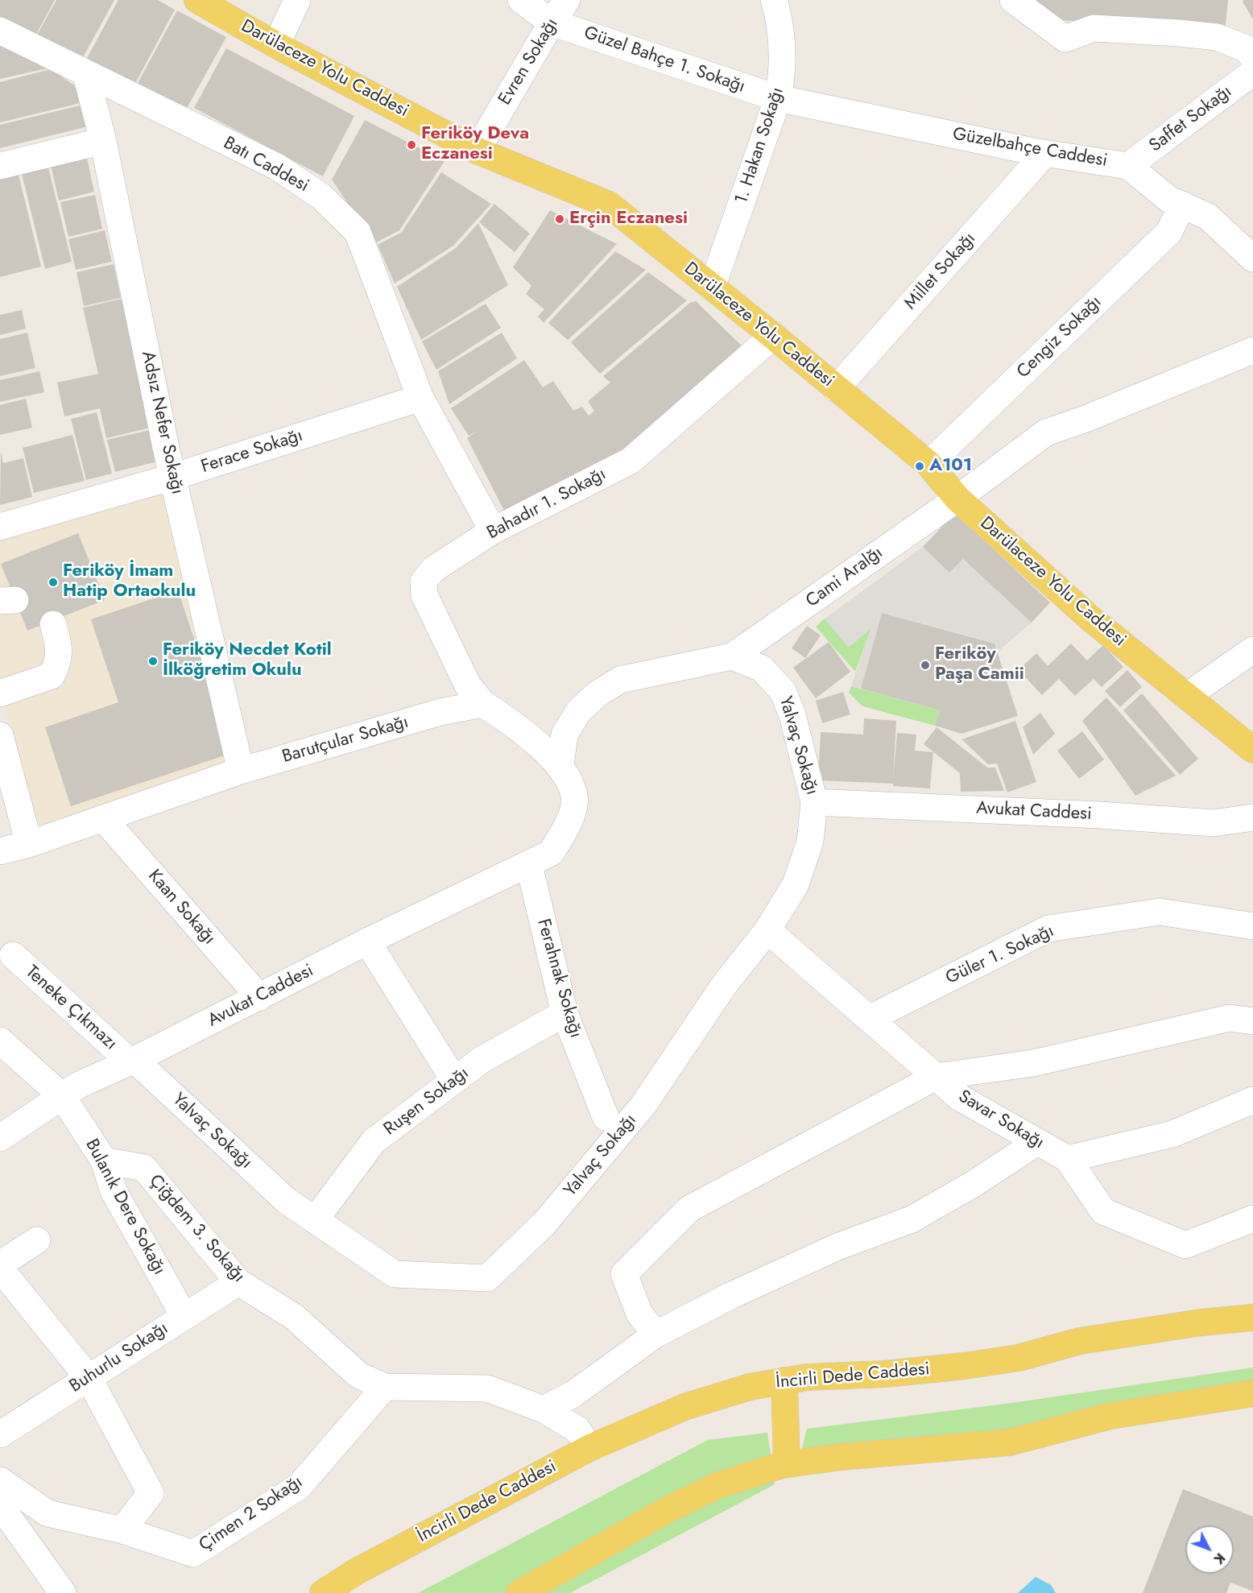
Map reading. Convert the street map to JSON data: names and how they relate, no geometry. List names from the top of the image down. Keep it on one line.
{"streets":{"main road":["Darülaceze Yolu Caddesi","İncirli Dede Caddesi"],"street":["Güzel Bahçe 1. Sokağı","Evren Sokağı","Saffet Sokağı","1. Hakan Sokağı","Güzelbahçe Caddesi","Batı Caddesi","Millet Sokağı","Cengiz Sokağı","Adsız Nefer Sokağı","Ferace Sokağı","Bahadır 1. Sokağı","Cami Aralğı","Barutçular Sokağı","Yalvaç Sokağı","Avukat Caddesi","Kaan Sokağı","Güler 1. Sokağı","Ferahnak Sokağı","Teneke Çıkmazı","Ruşen Sokağı","Savar Sokağı","Bulanık Dere Sokağı","Çiğdem 3. Sokağı","Buhurlu Sokağı","Çimen 2 Sokağı"]},"crossings":[["Güzel Bahçe 1. Sokağı","Evren Sokağı"],["Güzel Bahçe 1. Sokağı","1. Hakan Sokağı"],["Güzel Bahçe 1. Sokağı","Güzelbahçe Caddesi"],["Evren Sokağı","Darülaceze Yolu Caddesi"],["Darülaceze Yolu Caddesi","1. Hakan Sokağı"],["Darülaceze Yolu Caddesi","Millet Sokağı"],["Darülaceze Yolu Caddesi","Cengiz Sokağı"],["Darülaceze Yolu Caddesi","Bahadır 1. Sokağı"],["Darülaceze Yolu Caddesi","Cami Aralğı"],["Saffet Sokağı","Güzelbahçe Caddesi"],["1. Hakan Sokağı","Güzelbahçe Caddesi"],["Güzelbahçe Caddesi","Millet Sokağı"],["Güzelbahçe Caddesi","Cengiz Sokağı"],["Batı Caddesi","Adsız Nefer Sokağı"],["Batı Caddesi","Ferace Sokağı"],["Batı Caddesi","Bahadır 1. Sokağı"],["Adsız Nefer Sokağı","Ferace Sokağı"],["Adsız Nefer Sokağı","Barutçular Sokağı"],["Bahadır 1. Sokağı","Barutçular Sokağı"],["Cami Aralğı","Yalvaç Sokağı"],["Barutçular Sokağı","Kaan Sokağı"],["Yalvaç Sokağı","Avukat Caddesi"],["Yalvaç Sokağı","Teneke Çıkmazı"],["Yalvaç Sokağı","Ruşen Sokağı"],["Yalvaç Sokağı","Savar Sokağı"],["Avukat Caddesi","Kaan Sokağı"],["Avukat Caddesi","Ferahnak Sokağı"],["Avukat Caddesi","Teneke Çıkmazı"],["Avukat Caddesi","Bulanık Dere Sokağı"],["Güler 1. Sokağı","Savar Sokağı"],["Ferahnak Sokağı","Ruşen Sokağı"],["Bulanık Dere Sokağı","Çiğdem 3. Sokağı"],["Bulanık Dere Sokağı","Buhurlu Sokağı"],["Çiğdem 3. Sokağı","Buhurlu Sokağı"],["Çiğdem 3. Sokağı","İncirli Dede Caddesi"],["Çiğdem 3. Sokağı","Çimen 2 Sokağı"]],"places":["Feriköy Deva Eczanesi","Erçin Eczanesi","A101","Feriköy İmam Hatip Ortaokulu","Feriköy Necdet Kotil İlköğretim Okulu","Feriköy Paşa Camii"],"north":"bottom right"}
